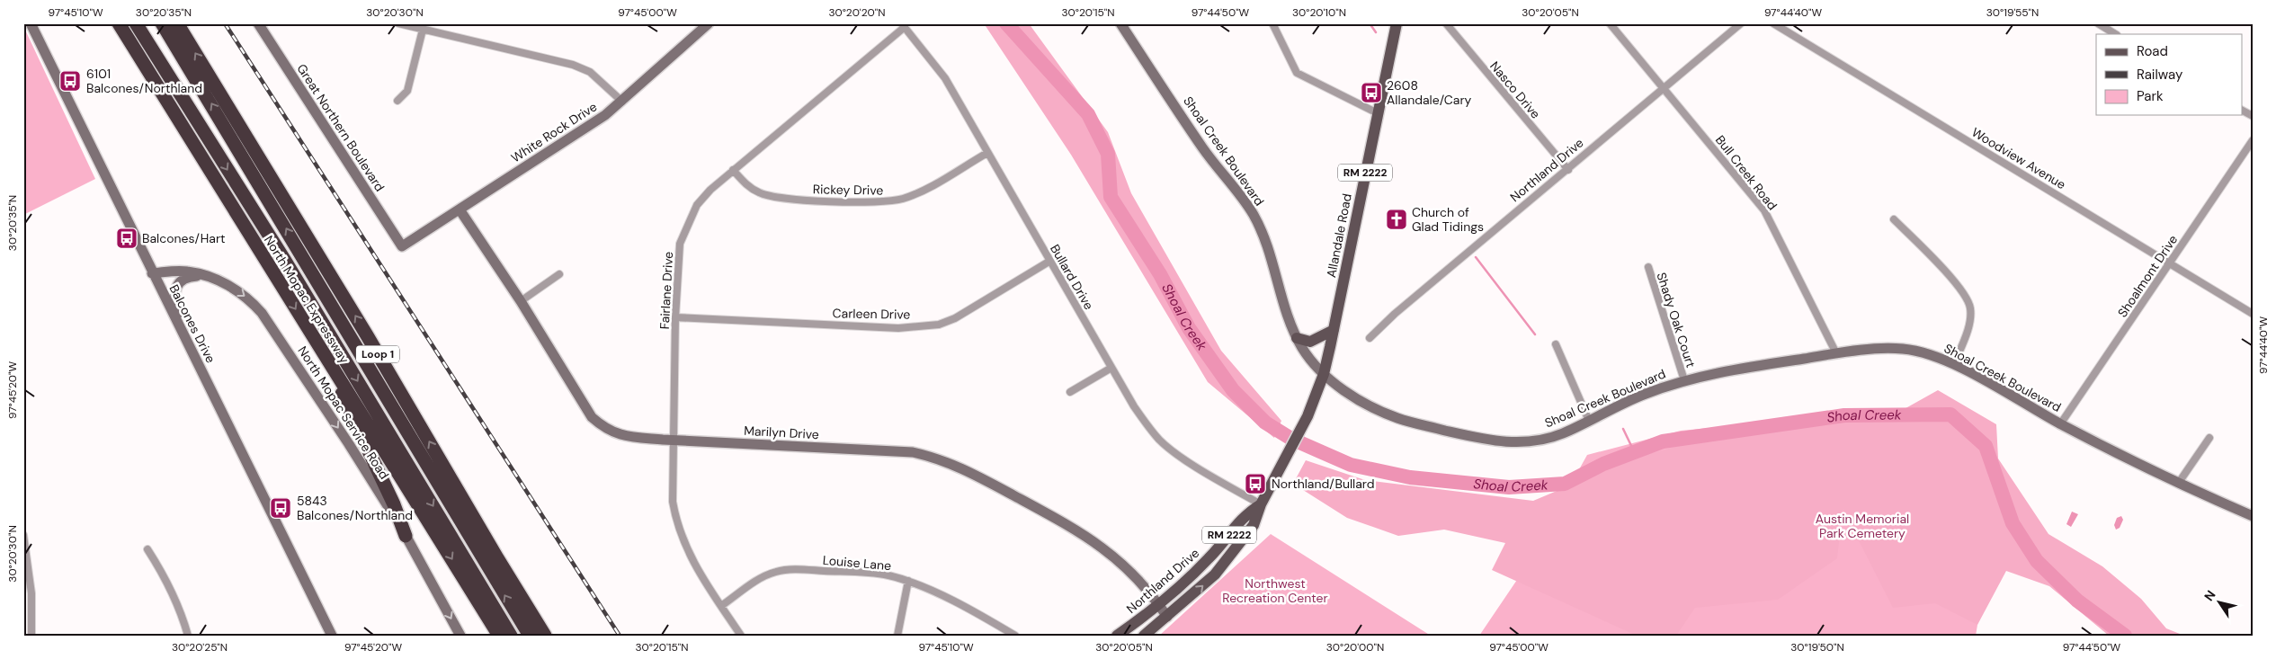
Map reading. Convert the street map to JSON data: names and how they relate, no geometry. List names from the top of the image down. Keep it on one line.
{"streets":{"highway":["North Mopac Expressway","Loop 1"],"main road":["Northland Drive","RM 2222","Allandale Road"],"street":["Nasco Drive","Great Northern Boulevard","White Rock Drive","Shoal Creek Boulevard","Woodview Avenue","Bull Creek Road","Rickey Drive","Shoalmont Drive","Bullard Drive","Fairlane Drive","Carleen Drive","Shady Oak Court","Balcones Drive","North Mopac Service Road","Marilyn Drive","Louise Lane"]},"crossings":[["Nasco Drive","Northland Drive"],["Great Northern Boulevard","White Rock Drive"],["White Rock Drive","Marilyn Drive"],["Shoal Creek Boulevard","Northland Drive"],["Shoal Creek Boulevard","Bull Creek Road"],["Shoal Creek Boulevard","Allandale Road"],["Shoal Creek Boulevard","Shoalmont Drive"],["Shoal Creek Boulevard","Shady Oak Court"],["Woodview Avenue","Shoalmont Drive"],["Northland Drive","Bull Creek Road"],["Northland Drive","Allandale Road"],["Northland Drive","Bullard Drive"],["Northland Drive","Marilyn Drive"],["Rickey Drive","Bullard Drive"],["Rickey Drive","Fairlane Drive"],["Bullard Drive","Fairlane Drive"],["Bullard Drive","Carleen Drive"],["Fairlane Drive","Carleen Drive"],["Fairlane Drive","Marilyn Drive"],["Fairlane Drive","Louise Lane"],["Balcones Drive","North Mopac Service Road"]],"one_way":["North Mopac Service Road"],"water":["Shoal Creek"],"parks":["Austin Memorial Park Cemetery","Northwest Recreation Center"],"places":{"bus stop":["6101 Balcones/Northland","2608 Allandale/Cary","Balcones/Hart","Northland/Bullard","5843 Balcones/Northland"],"church":["Church of Glad Tidings"]},"legend":["Road","Railway","Park"],"north":"top left","coordinates":["97°45'10\"W","30°20'35\"N","30°20'30\"N","97°45'00\"W","30°20'20\"N","30°20'15\"N","97°44'50\"W","30°20'10\"N","30°20'05\"N","97°44'40\"W","30°19'55\"N","97°45'20\"W","30°20'25\"N","30°20'00\"N","30°19'50\"N"]}
